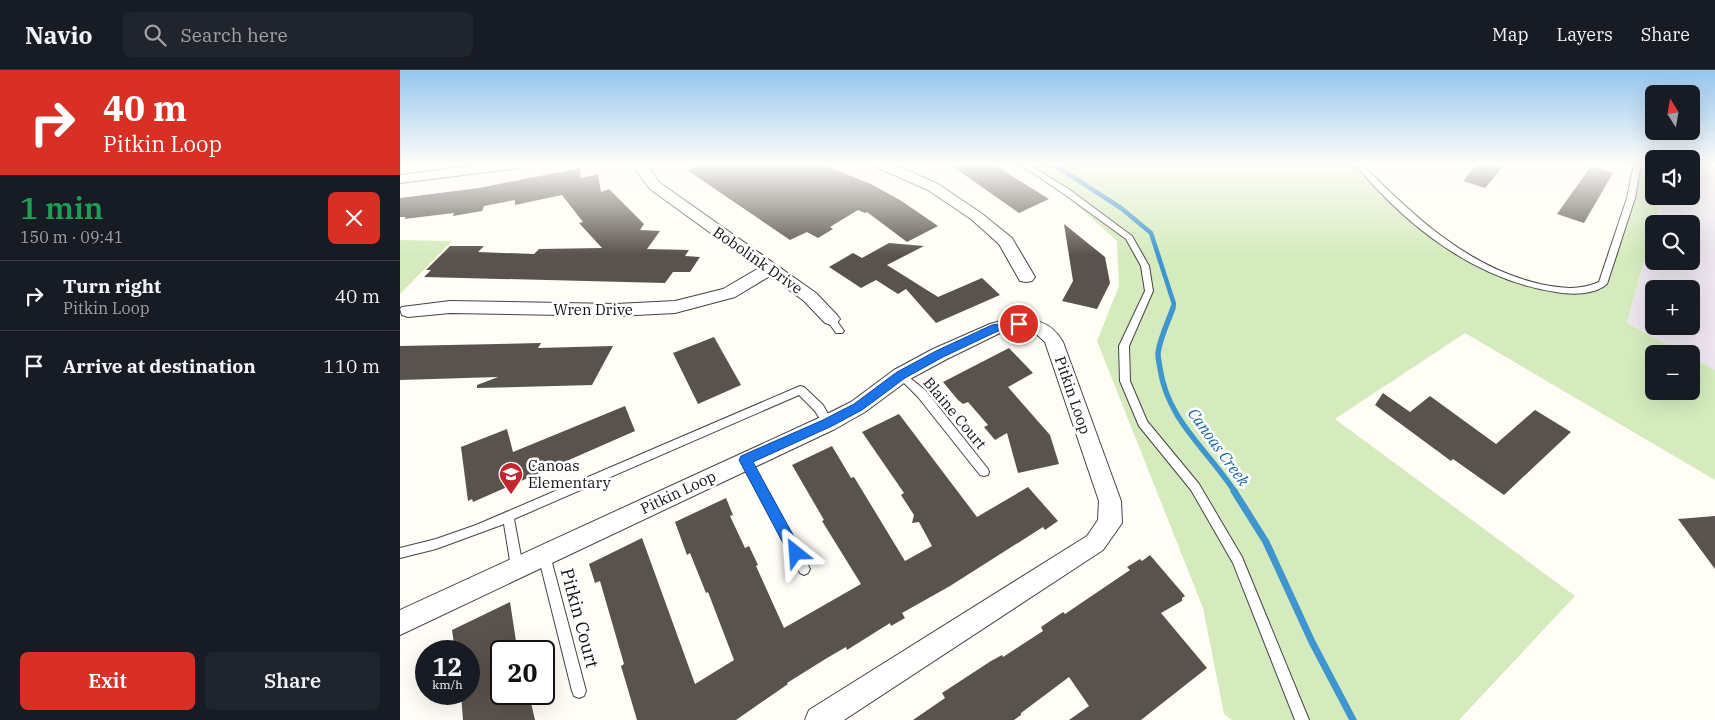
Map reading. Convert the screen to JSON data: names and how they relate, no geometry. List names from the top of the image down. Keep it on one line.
{"streets":{"street":["Bobolink Drive","Wren Drive","Pitkin Loop"],"lane":["Blaine Court","Pitkin Court"]},"crossings":[["Bobolink Drive","Wren Drive"],["Pitkin Loop","Blaine Court"],["Pitkin Loop","Pitkin Court"]],"water":["Canoas Creek"],"places":{"school or university":["Canoas Elementary"]},"north":"top","page":{"header":"Navio","search":"Search here","nav":["Map","Layers","Share"],"turn":["40 m","Pitkin Loop"],"map_buttons":["+","−"],"heading":["1 min","150 m · 09:41"],"list":[{"name":"Turn right","note":"Pitkin Loop","value":"40 m"},{"name":"Arrive at destination","value":"110 m"}],"speed":"12 km/h","limit":"20","buttons":["Exit","Share"]}}
